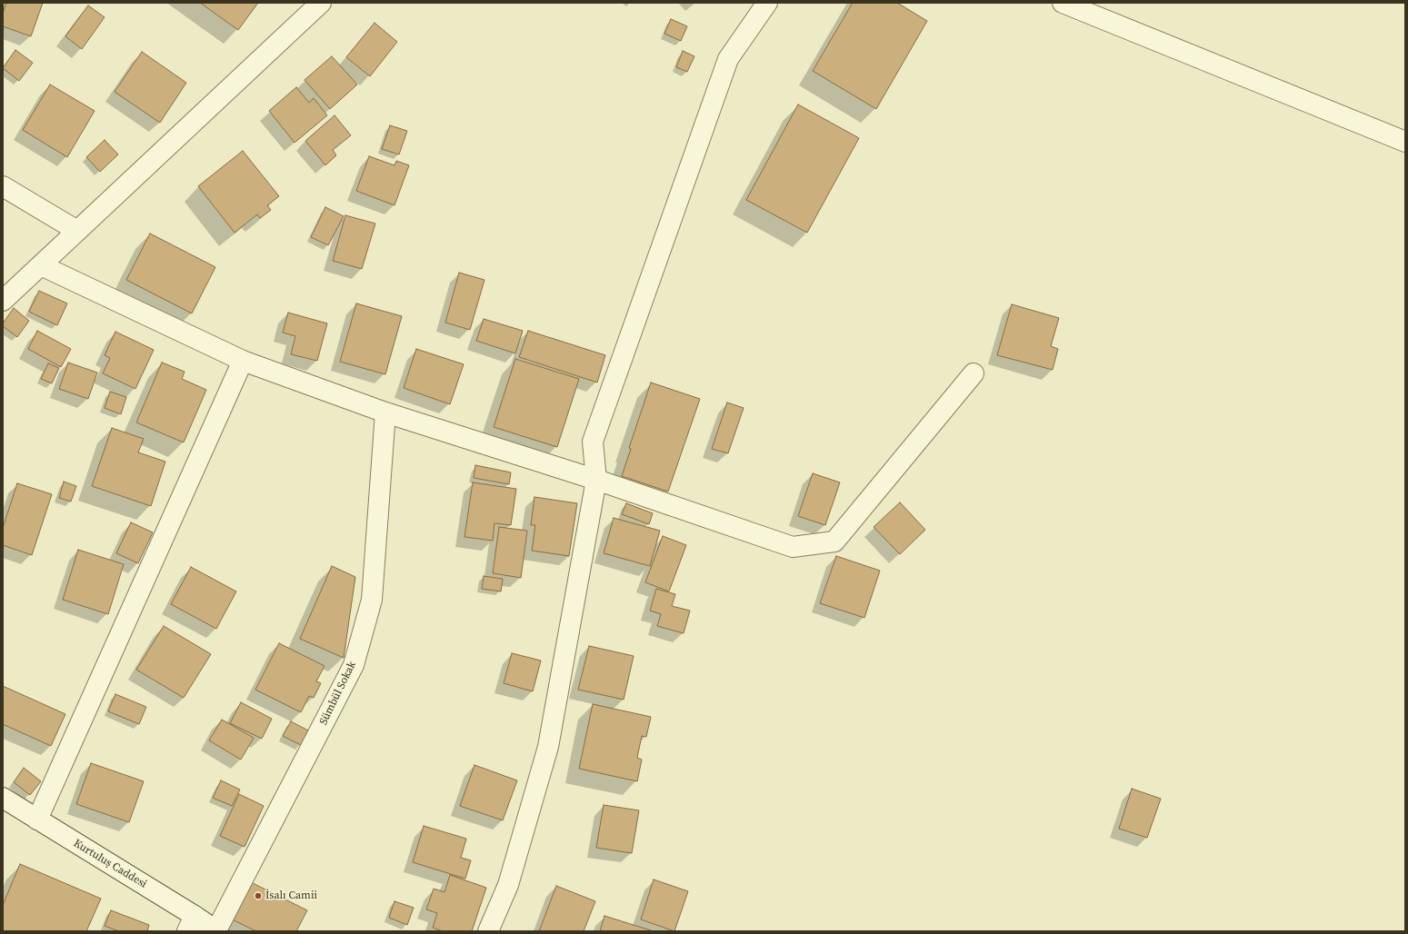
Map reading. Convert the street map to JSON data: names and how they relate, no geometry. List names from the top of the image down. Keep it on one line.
{"streets":{"street":["Sümbül Sokak","Kurtuluş Caddesi"]},"crossings":[["Sümbül Sokak","Kurtuluş Caddesi"]],"places":["İsalı Camii"]}
